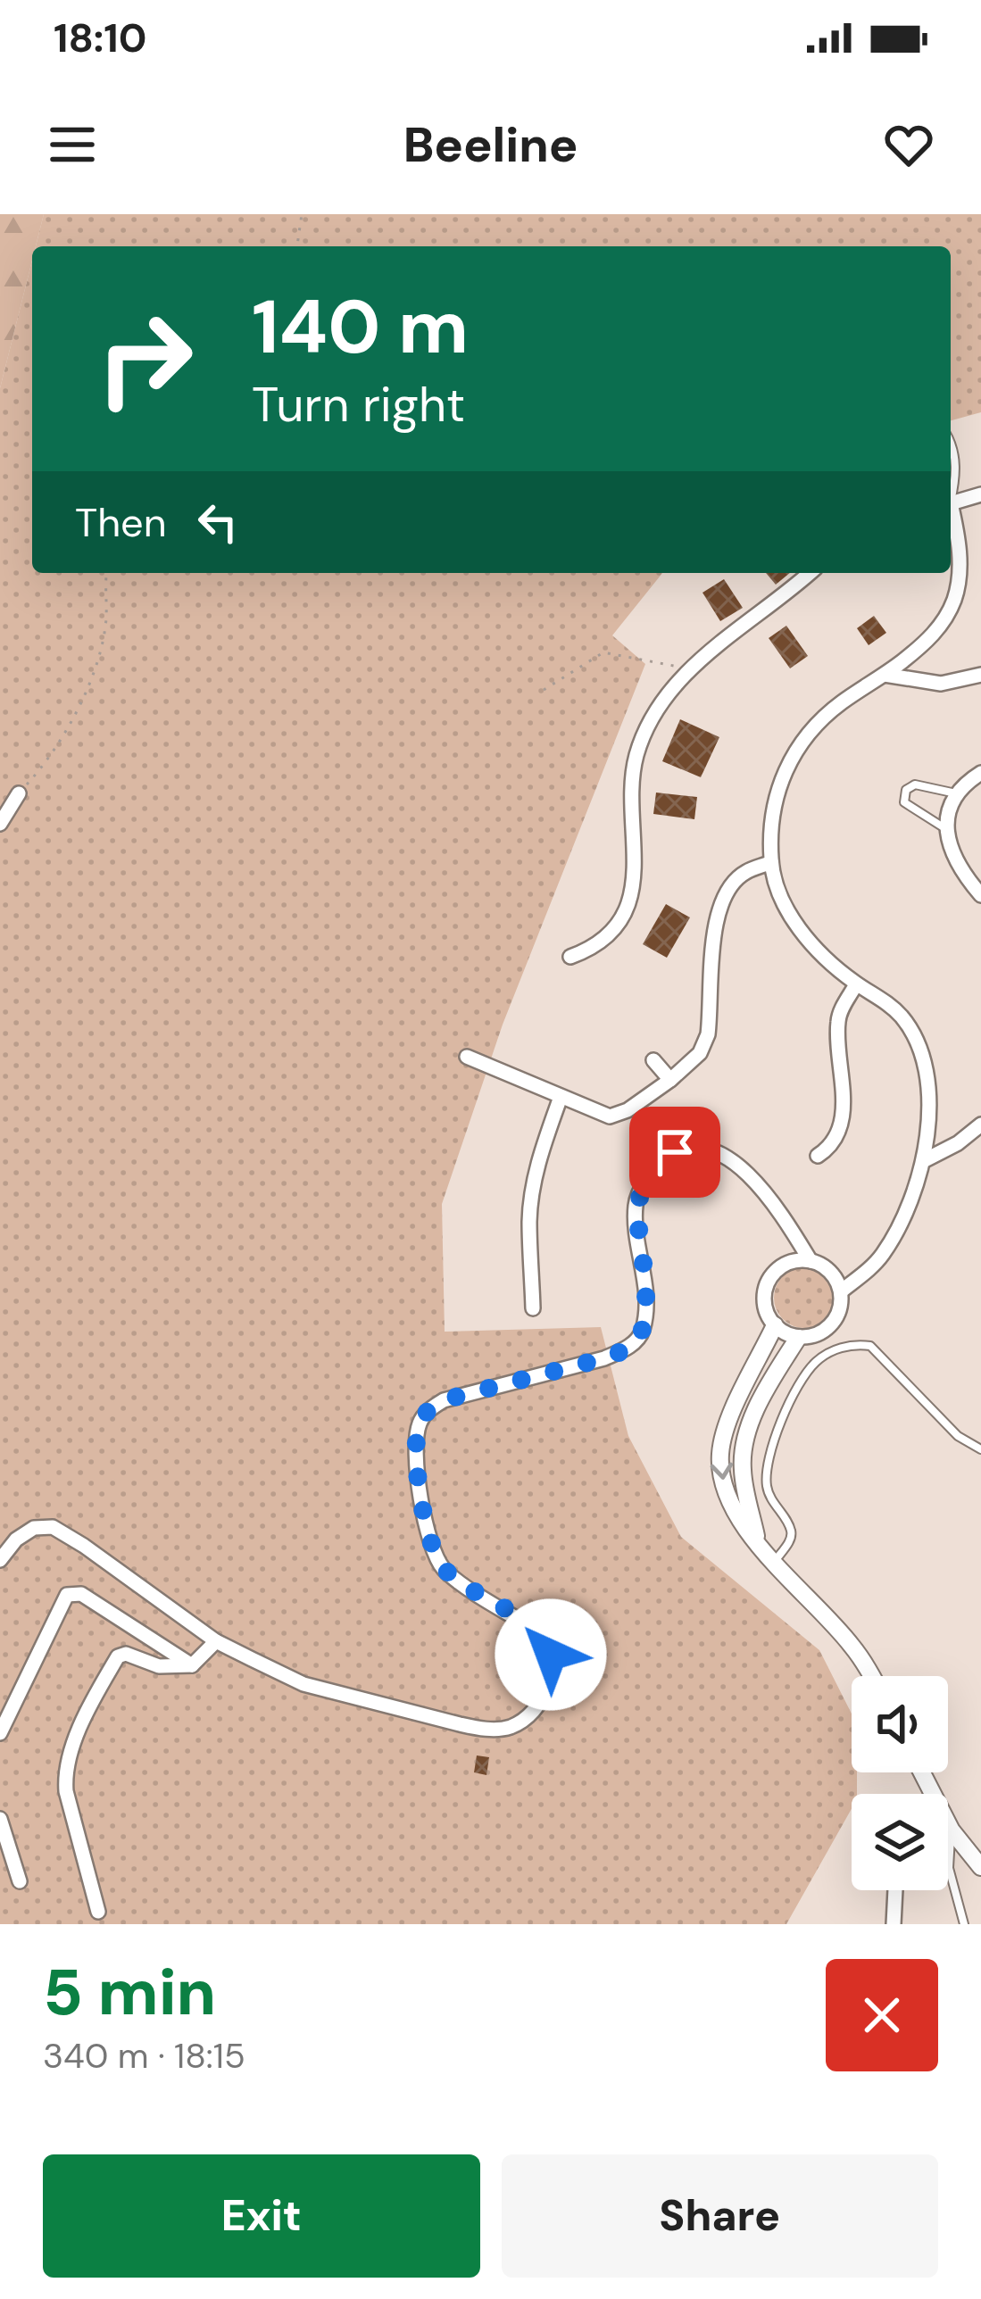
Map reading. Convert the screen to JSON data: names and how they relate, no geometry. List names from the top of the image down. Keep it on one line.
{"page":{"status":"18:10","header":"Beeline","turn":["140 m","Turn right"],"then":"Then","heading":["5 min","340 m · 18:15"],"buttons":["Exit","Share"]}}
